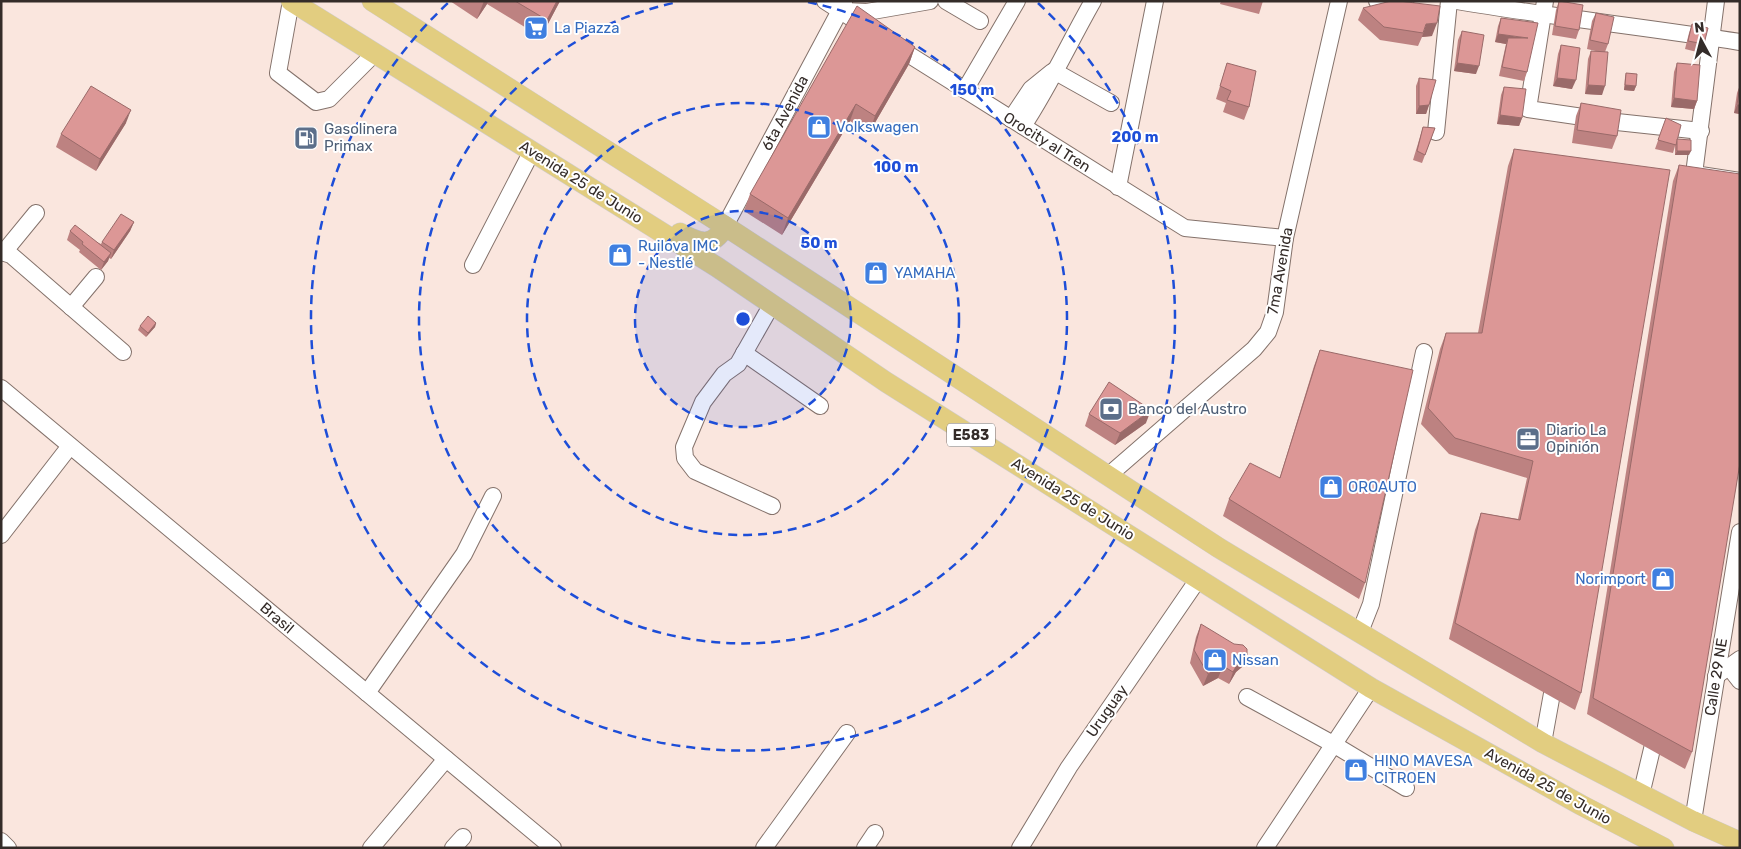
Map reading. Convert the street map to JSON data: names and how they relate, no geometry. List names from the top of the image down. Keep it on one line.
{"streets":{"main road":["Avenida 25 de Junio","E583"],"street":["6ta Avenida","Orocity al Tren","7ma Avenida","Brasil","Calle 29 NE","Uruguay"]},"crossings":[["6ta Avenida","Orocity al Tren"],["6ta Avenida","E583"],["Orocity al Tren","7ma Avenida"],["Avenida 25 de Junio","Uruguay"],["7ma Avenida","E583"],["E583","Calle 29 NE"]],"places":{"supermarket":["La Piazza"],"shop":["Volkswagen","Ruilova IMC - Nestlé","YAMAHA","OROAUTO","Norimport","Nissan","HINO MAVESA CITROEN"],"fuel station":["Gasolinera Primax"],"bank":["Banco del Austro"],"office":["Diario La Opinión"]},"north":"top","rings":["150 m","200 m","100 m","50 m"]}
